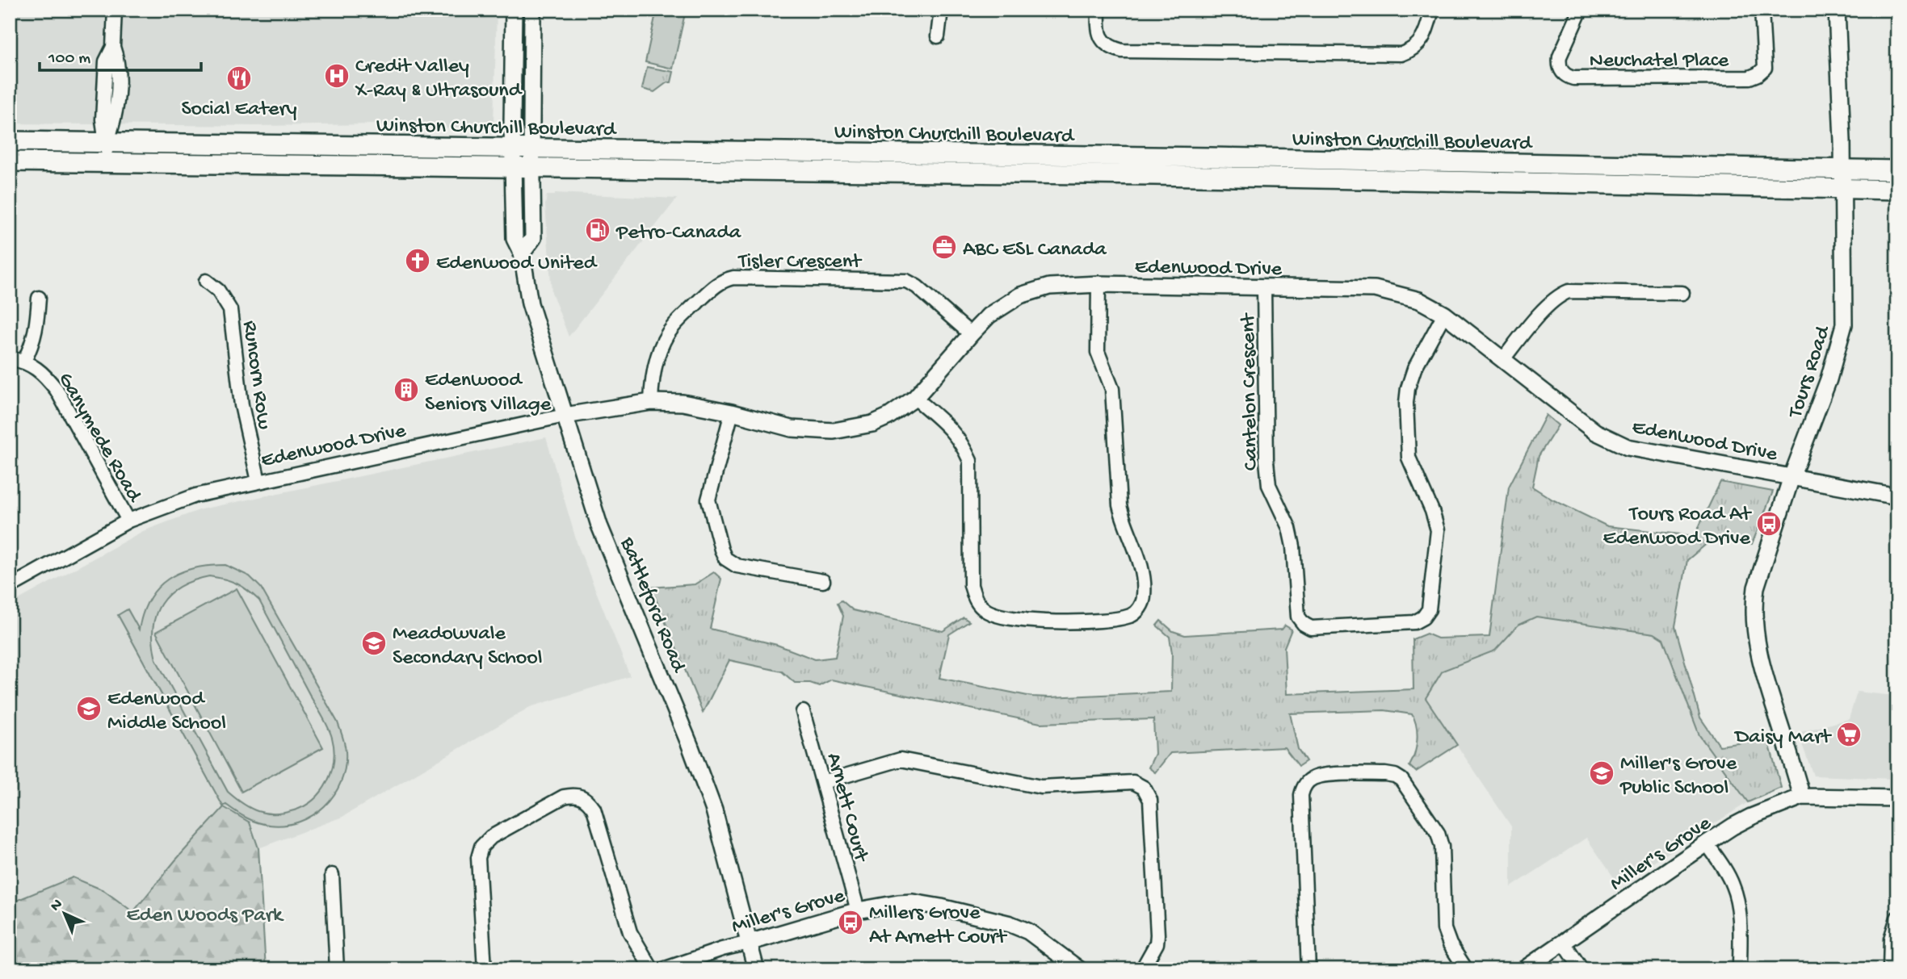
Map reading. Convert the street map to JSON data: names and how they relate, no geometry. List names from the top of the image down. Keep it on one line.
{"streets":{"main road":["Winston Churchill Boulevard"],"street":["Neuchatel Place","Tisler Crescent","Edenwood Drive","Tours Road","Runcorn Row","Cantelon Crescent","Ganymede Road","Battleford Road","Arnett Court","Miller's Grove"]},"crossings":[["Winston Churchill Boulevard","Tours Road"],["Winston Churchill Boulevard","Battleford Road"],["Tisler Crescent","Edenwood Drive"],["Edenwood Drive","Tours Road"],["Edenwood Drive","Runcorn Row"],["Edenwood Drive","Cantelon Crescent"],["Edenwood Drive","Ganymede Road"],["Edenwood Drive","Battleford Road"],["Tours Road","Miller's Grove"],["Battleford Road","Miller's Grove"],["Arnett Court","Miller's Grove"]],"parks":["Eden Woods Park"],"places":{"hospital":["Credit Valley X-Ray & Ultrasound"],"restaurant":["Social Eatery"],"fuel station":["Petro-Canada"],"office":["ABC ESL Canada"],"church":["Edenwood United"],"building":["Edenwood Seniors Village"],"bus stop":["Tours Road At Edenwood Drive","Millers Grove At Arnett Court"],"school or university":["Meadowvale Secondary School","Edenwood Middle School","Miller's Grove Public School"],"supermarket":["Daisy Mart"]},"scale_bar":"100 m","north":"top left"}
